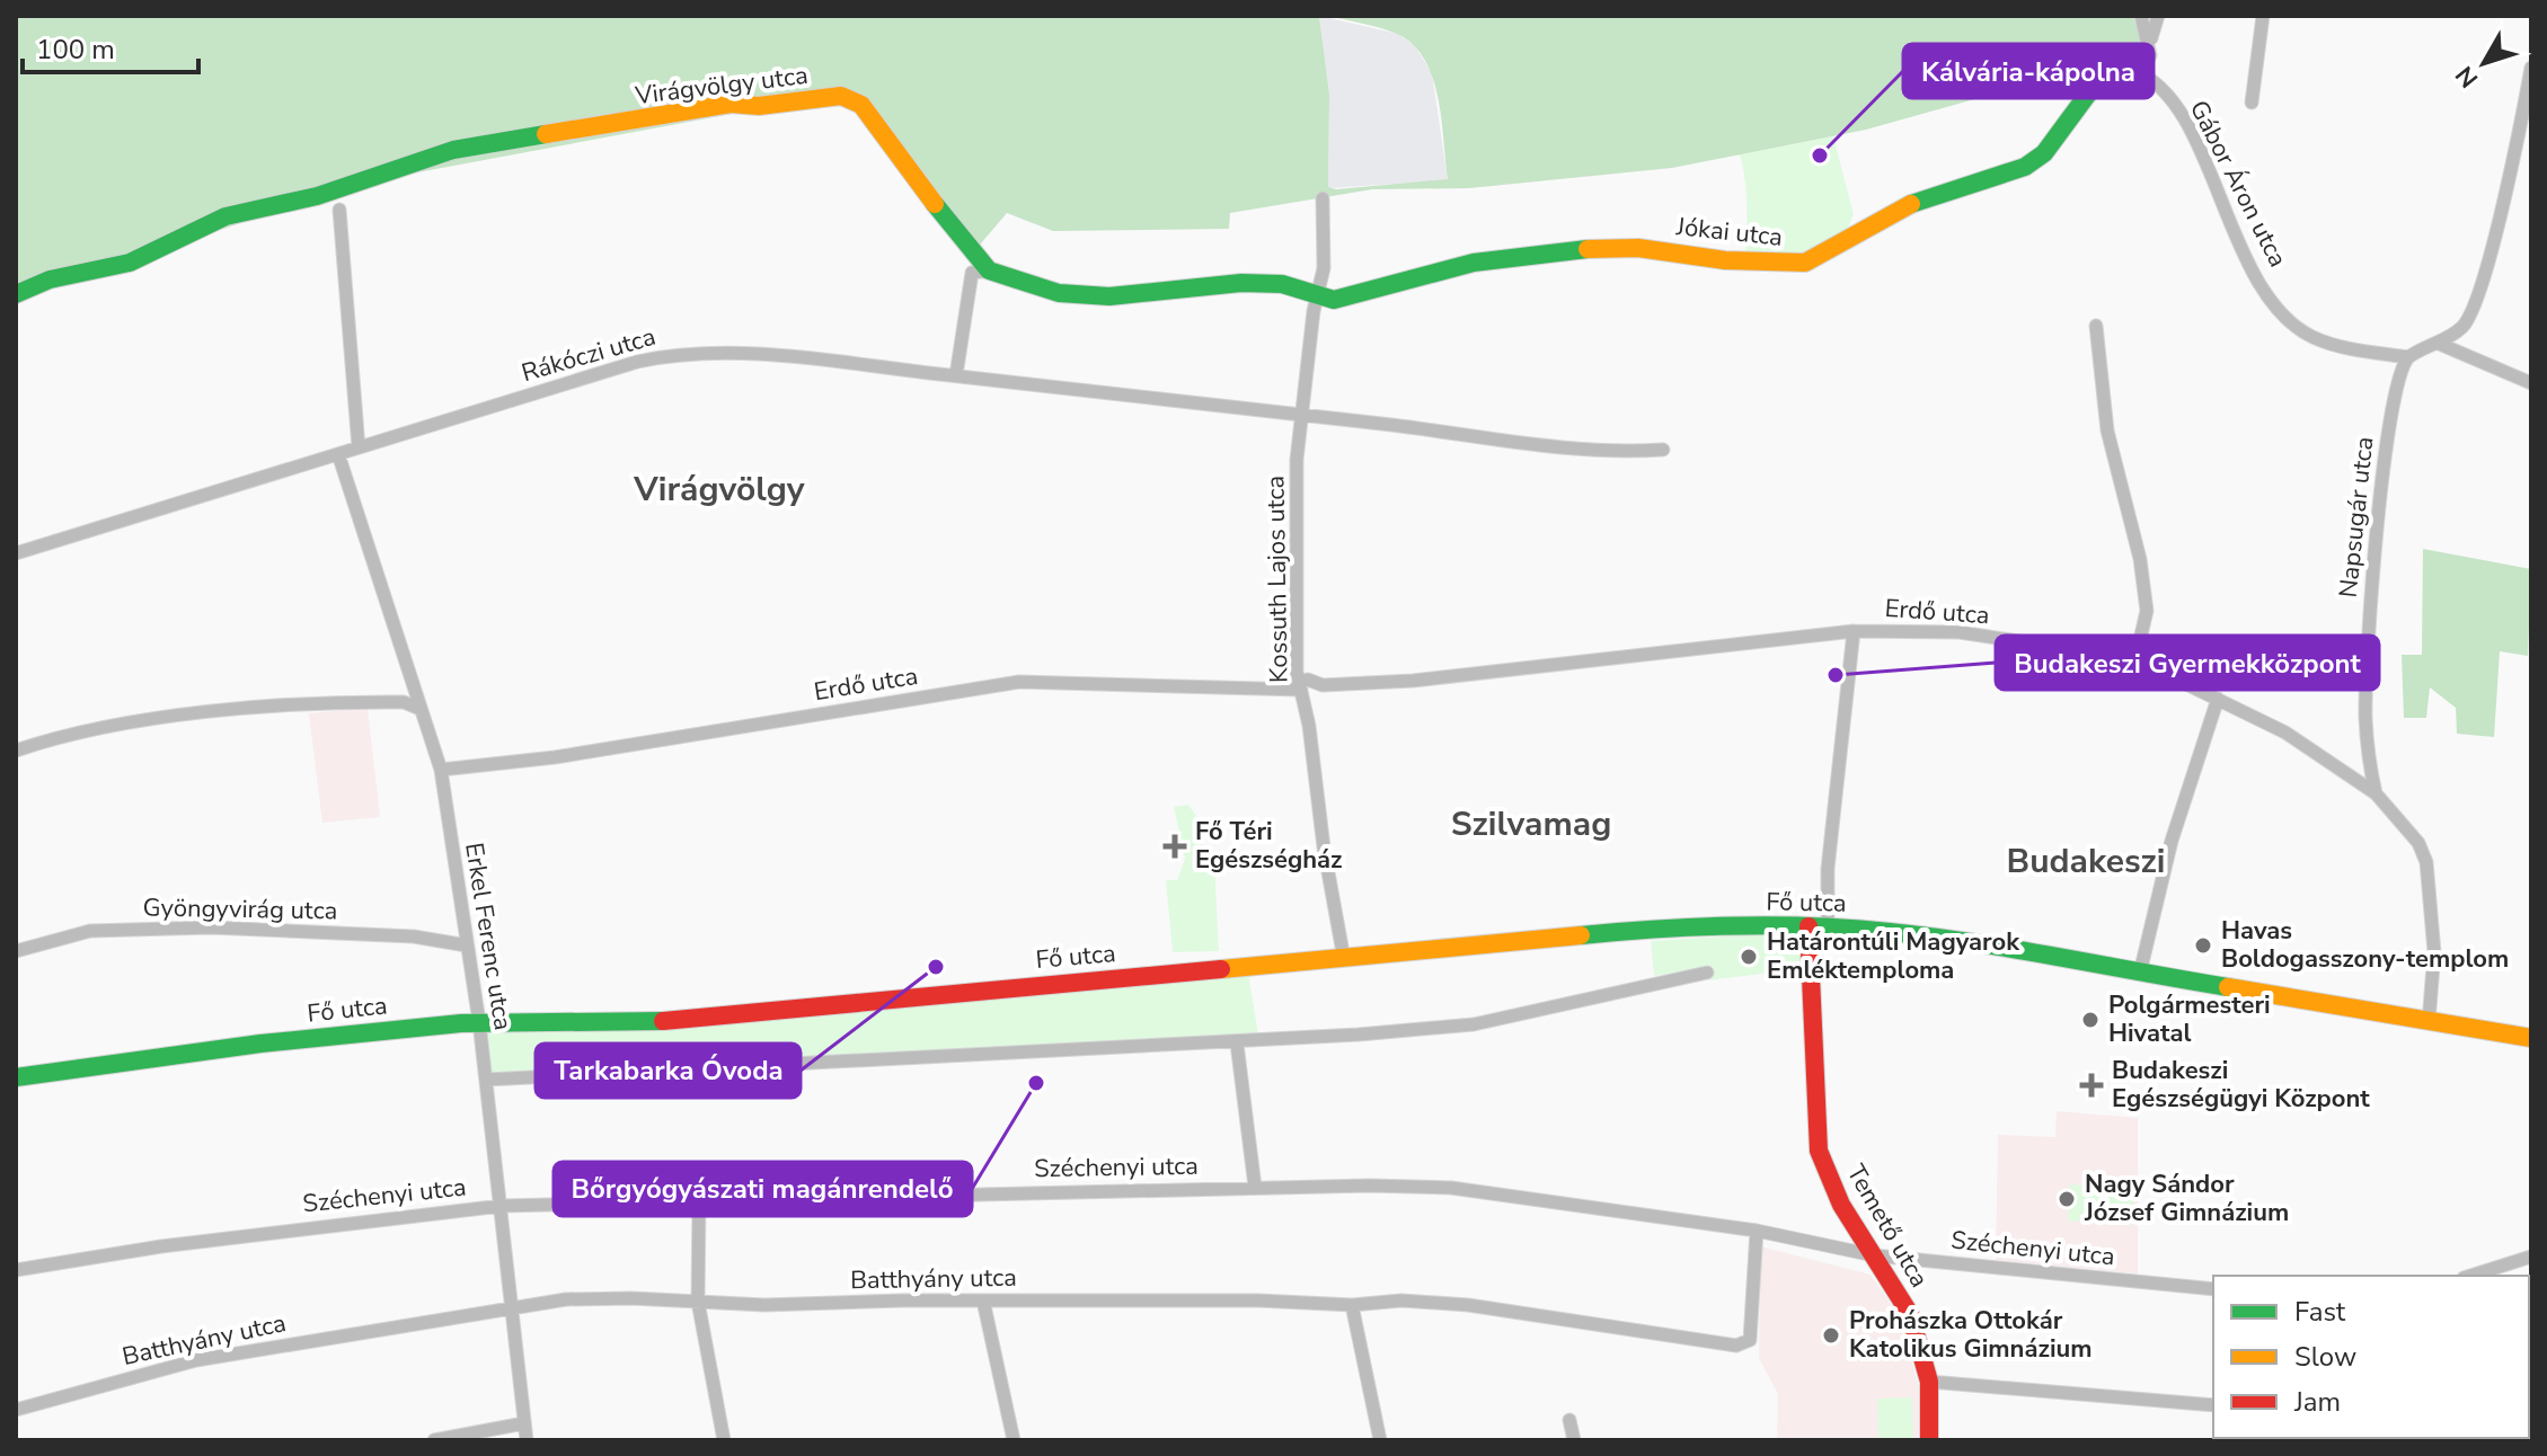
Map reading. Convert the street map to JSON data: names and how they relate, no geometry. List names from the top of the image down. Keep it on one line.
{"streets":{"main road":["Virágvölgy utca","Jókai utca","Fő utca","Temető utca"],"street":["Gábor Áron utca","Rákóczi utca","Napsugár utca","Kossuth Lajos utca","Erdő utca","Gyöngyvirág utca","Erkel Ferenc utca","Széchenyi utca","Batthyány utca"]},"crossings":[["Gábor Áron utca","Jókai utca"],["Gábor Áron utca","Napsugár utca"],["Jókai utca","Kossuth Lajos utca"],["Rákóczi utca","Kossuth Lajos utca"],["Rákóczi utca","Erkel Ferenc utca"],["Napsugár utca","Erdő utca"],["Kossuth Lajos utca","Erdő utca"],["Kossuth Lajos utca","Fő utca"],["Erdő utca","Fő utca"],["Erdő utca","Erkel Ferenc utca"],["Fő utca","Erkel Ferenc utca"],["Fő utca","Temető utca"],["Gyöngyvirág utca","Erkel Ferenc utca"],["Erkel Ferenc utca","Széchenyi utca"],["Erkel Ferenc utca","Batthyány utca"],["Széchenyi utca","Temető utca"],["Széchenyi utca","Batthyány utca"]],"districts":["Virágvölgy","Szilvamag","Budakeszi"],"places":{"other":["Kálvária-kápolna","Budakeszi Gyermekközpont","Havas Boldogasszony-templom","Határontúli Magyarok Emléktemploma","Tarkabarka Óvoda","Polgármesteri Hivatal","Bőrgyógyászati magánrendelő","Nagy Sándor József Gimnázium","Prohászka Ottokár Katolikus Gimnázium"],"health":["Fő Téri Egészségház","Budakeszi Egészségügyi Központ"]},"legend":["Fast","Slow","Jam"],"scale_bar":"100 m","north":"bottom left"}
